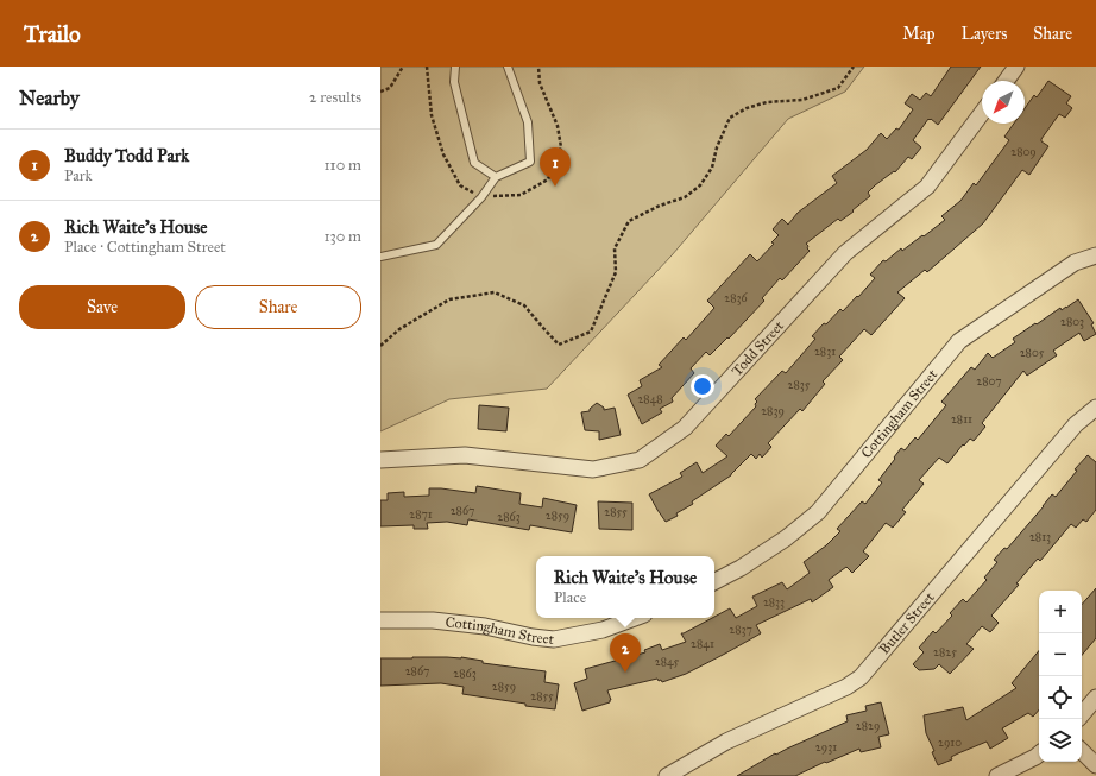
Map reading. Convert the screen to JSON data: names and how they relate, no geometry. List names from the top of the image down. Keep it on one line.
{"streets":{"street":["Todd Street","Cottingham Street","Butler Street"]},"house_numbers":["2809","2836","2803","2831","2805","2807","2835","2848","2839","2811","2867","2855","2871","2859","2863","2813","2833","2837","2841","2825","2845","2867","2863","2859","2855","2829","2910","2931"],"north":"bottom left","page":{"header":"Trailo","nav":["Map","Layers","Share"],"heading":["Nearby","2 results"],"list":[{"mark":"1","name":"Buddy Todd Park","note":"Park","value":"110 m"},{"mark":"2","name":"Rich Waite's House","note":"Place · Cottingham Street","value":"130 m"}],"pins":["1","2"],"buttons":["Save","Share"],"popup":["Rich Waite's House","Place"],"map_buttons":["+","−"]}}
